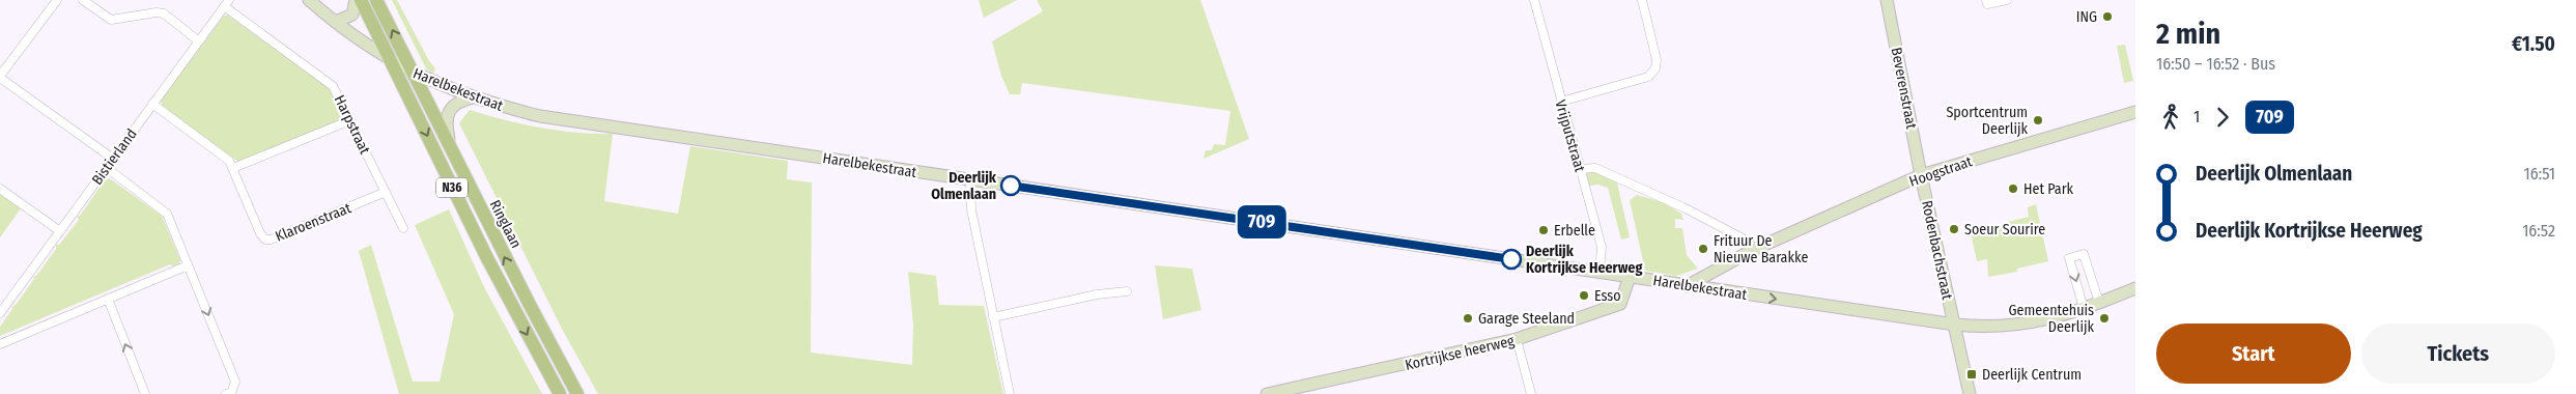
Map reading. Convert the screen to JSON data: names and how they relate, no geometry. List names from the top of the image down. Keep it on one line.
{"streets":{"main road":["N36","Ringlaan"],"street":["Beverenstraat","Harelbekestraat","Harpstraat","Vrijputstraat","Bistierland","Hoogstraat","Klaroenstraat","Rodenbachstraat","Kortrijkse heerweg"]},"crossings":[["Beverenstraat","Hoogstraat"],["Beverenstraat","Rodenbachstraat"],["Harelbekestraat","Vrijputstraat"],["Harelbekestraat","Hoogstraat"],["Harelbekestraat","N36"],["Harelbekestraat","Ringlaan"],["Harelbekestraat","Rodenbachstraat"],["Harelbekestraat","Kortrijkse heerweg"],["Harpstraat","Bistierland"],["Harpstraat","Klaroenstraat"],["Bistierland","Klaroenstraat"],["Hoogstraat","Rodenbachstraat"],["N36","Ringlaan"]],"places":{"other":["ING","Sportcentrum Deerlijk","Deerlijk Olmenlaan","Het Park","Soeur Sourire","Erbelle","Frituur De Nieuwe Barakke","Deerlijk Kortrijkse Heerweg","Esso","Garage Steeland","Gemeentehuis Deerlijk"],"transit":["Deerlijk Centrum"]},"lines":["bus line 709"],"page":{"on_map":"709","heading":["2 min","16:50 – 16:52 · Bus","€1.50"],"legs":["1","709"],"list":[{"name":"Deerlijk Olmenlaan","value":"16:51"},{"name":"Deerlijk Kortrijkse Heerweg","value":"16:52"}],"buttons":["Start","Tickets"]}}
